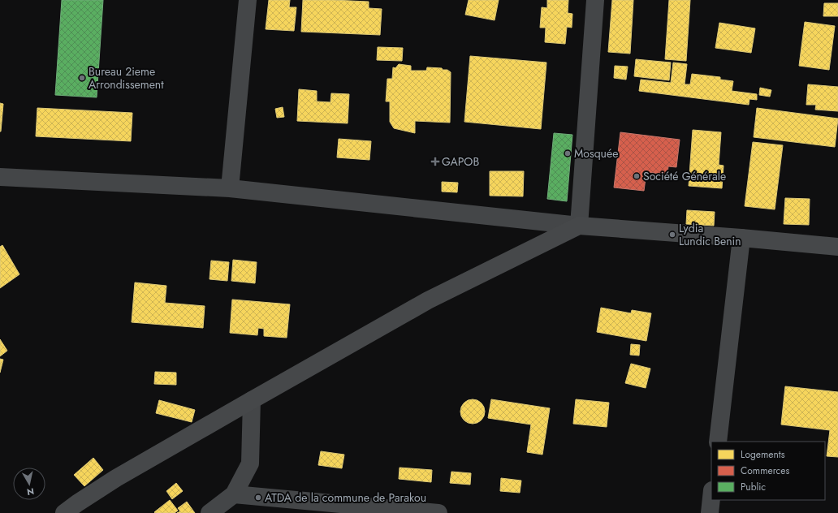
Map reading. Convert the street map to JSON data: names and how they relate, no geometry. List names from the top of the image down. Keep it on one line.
{"places":{"other":["Bureau 2ieme Arrondissement","Mosquée","Société Générale","Lydia Lundic Benin","ATDA de la commune de Parakou"],"health":["GAPOB"]},"legend":["Logements","Commerces","Public"],"north":"bottom"}
